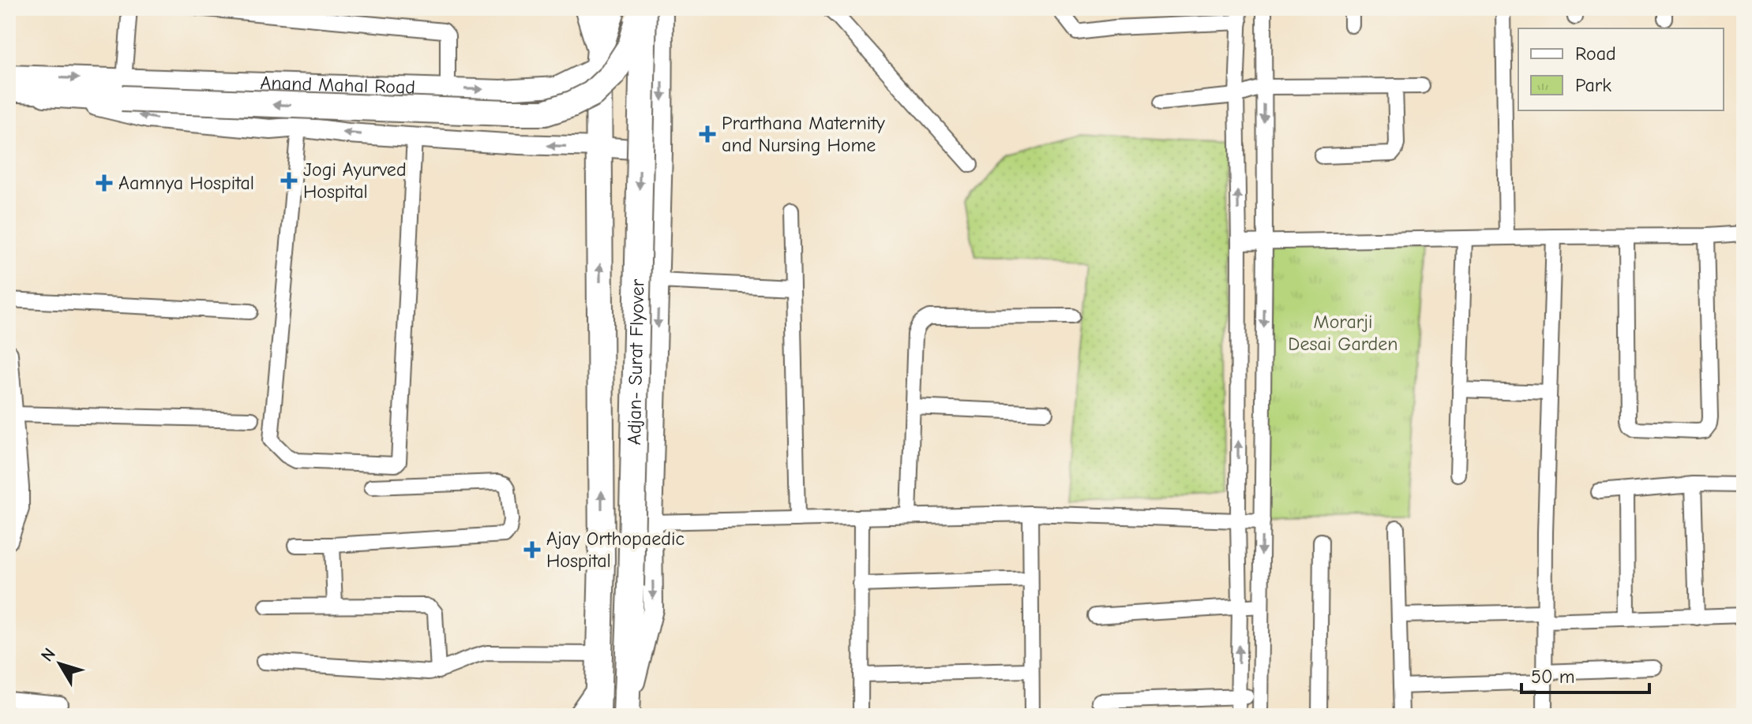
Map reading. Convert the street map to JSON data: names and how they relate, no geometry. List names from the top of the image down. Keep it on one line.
{"streets":{"highway":["Adjan- Surat Flyover"],"main road":["Anand Mahal Road"]},"parks":["Morarji Desai Garden"],"places":{"health":["Prarthana Maternity and Nursing Home","Jogi Ayurved Hospital","Aamnya Hospital","Ajay Orthopaedic Hospital"]},"legend":["Road","Park"],"scale_bar":"50 m","north":"top left"}
